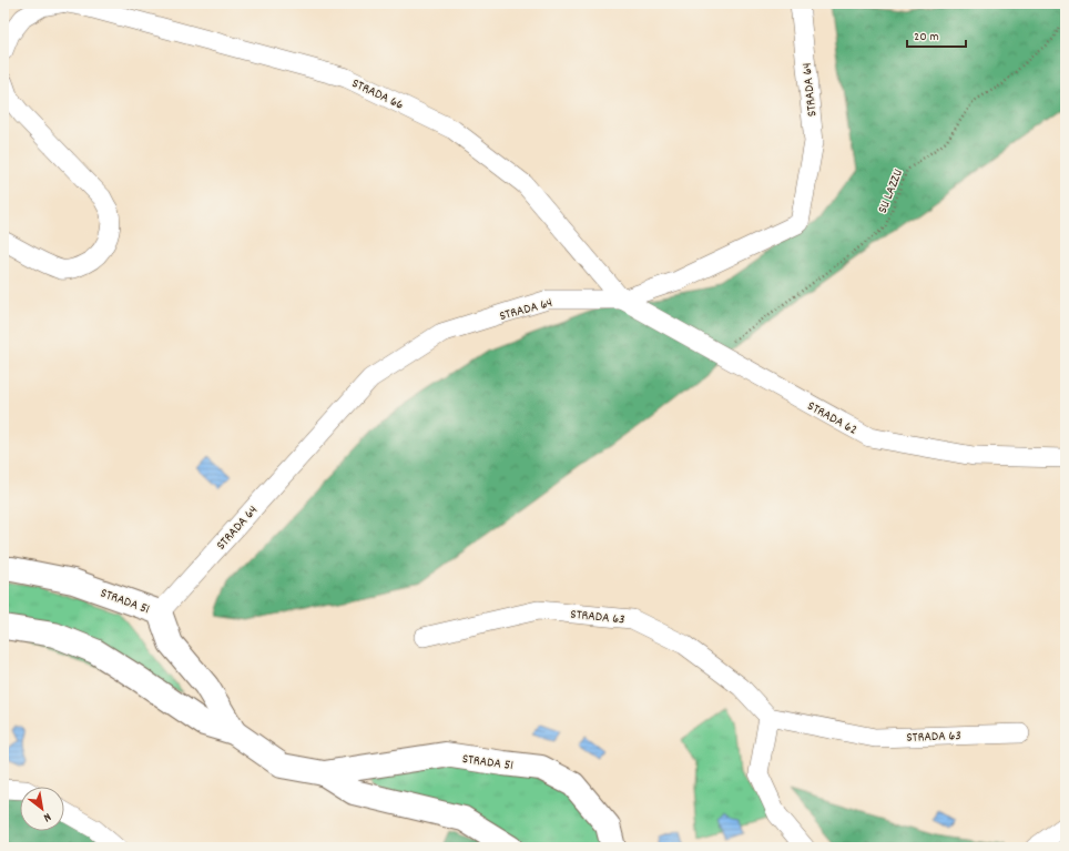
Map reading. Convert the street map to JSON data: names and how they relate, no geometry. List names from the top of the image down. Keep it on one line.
{"streets":{"street":["STRADA 64","STRADA 66","STRADA 62","STRADA 51","STRADA 63"],"path":["SU LAZZU"]},"crossings":[["STRADA 64","STRADA 66"],["STRADA 64","STRADA 62"],["STRADA 64","STRADA 51"],["STRADA 66","STRADA 62"],["SU LAZZU","STRADA 62"]],"scale_bar":"20 m","north":"bottom right"}
